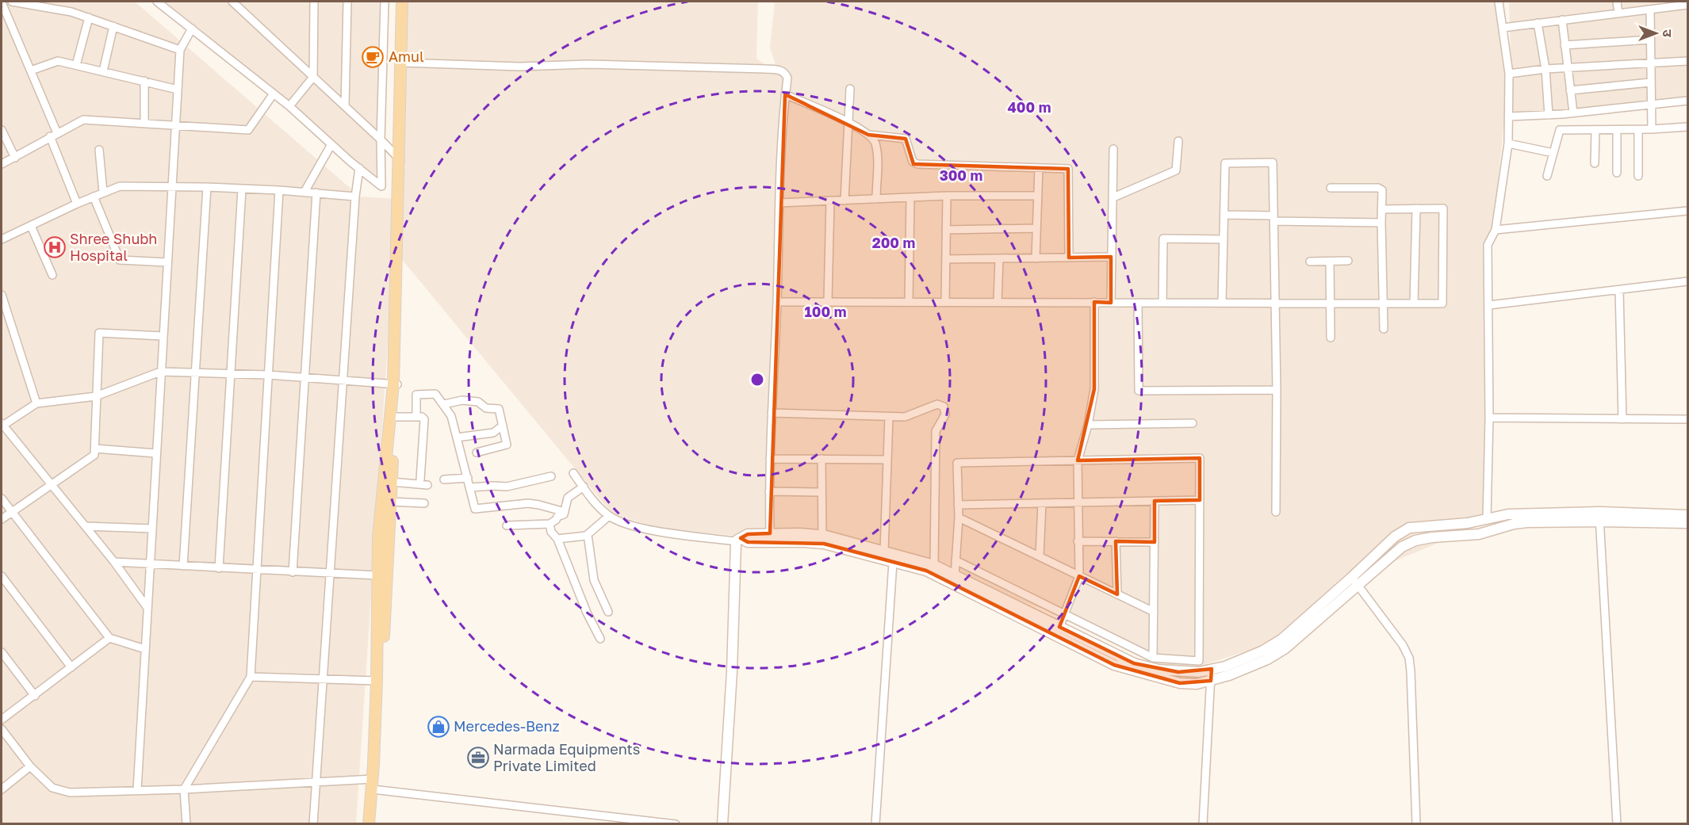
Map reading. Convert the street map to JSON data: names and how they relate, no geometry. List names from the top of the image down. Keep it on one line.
{"places":{"cafe":["Amul"],"hospital":["Shree Shubh Hospital"],"shop":["Mercedes-Benz"],"office":["Narmada Equipments Private Limited"]},"north":"right","rings":["400 m","300 m","200 m","100 m"]}
